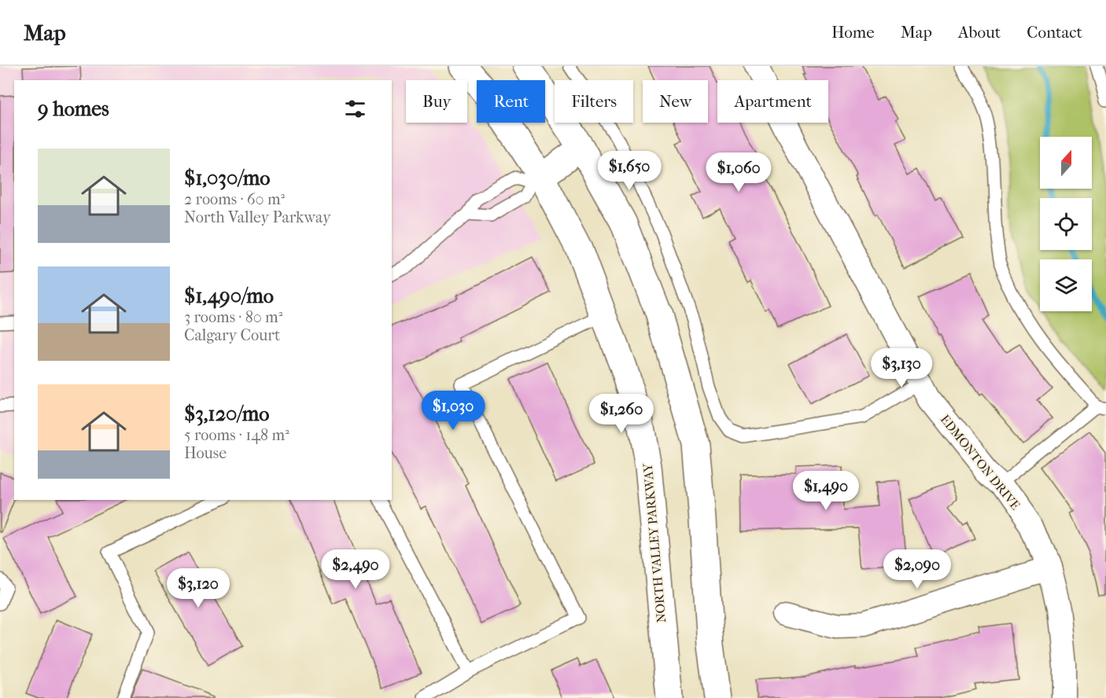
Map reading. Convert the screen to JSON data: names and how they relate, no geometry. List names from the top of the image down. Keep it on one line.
{"streets":{"street":["EDMONTON DRIVE","NORTH VALLEY PARKWAY"]},"north":"top","page":{"header":"Map","nav":["Home","Map","About","Contact"],"chip":["Buy","Rent","Filters","New","Apartment"],"heading":"9 homes","list":[{"name":"$1,030/mo","note":"2 rooms · 60 m² · North Valley Parkway"},{"name":"$1,490/mo","note":"3 rooms · 80 m² · Calgary Court"},{"name":"$3,120/mo","note":"5 rooms · 148 m² · House"}],"price":["$1,650","$1,060","$3,130","$1,030","$1,260","$1,490","$2,490","$2,090","$3,120"]}}
